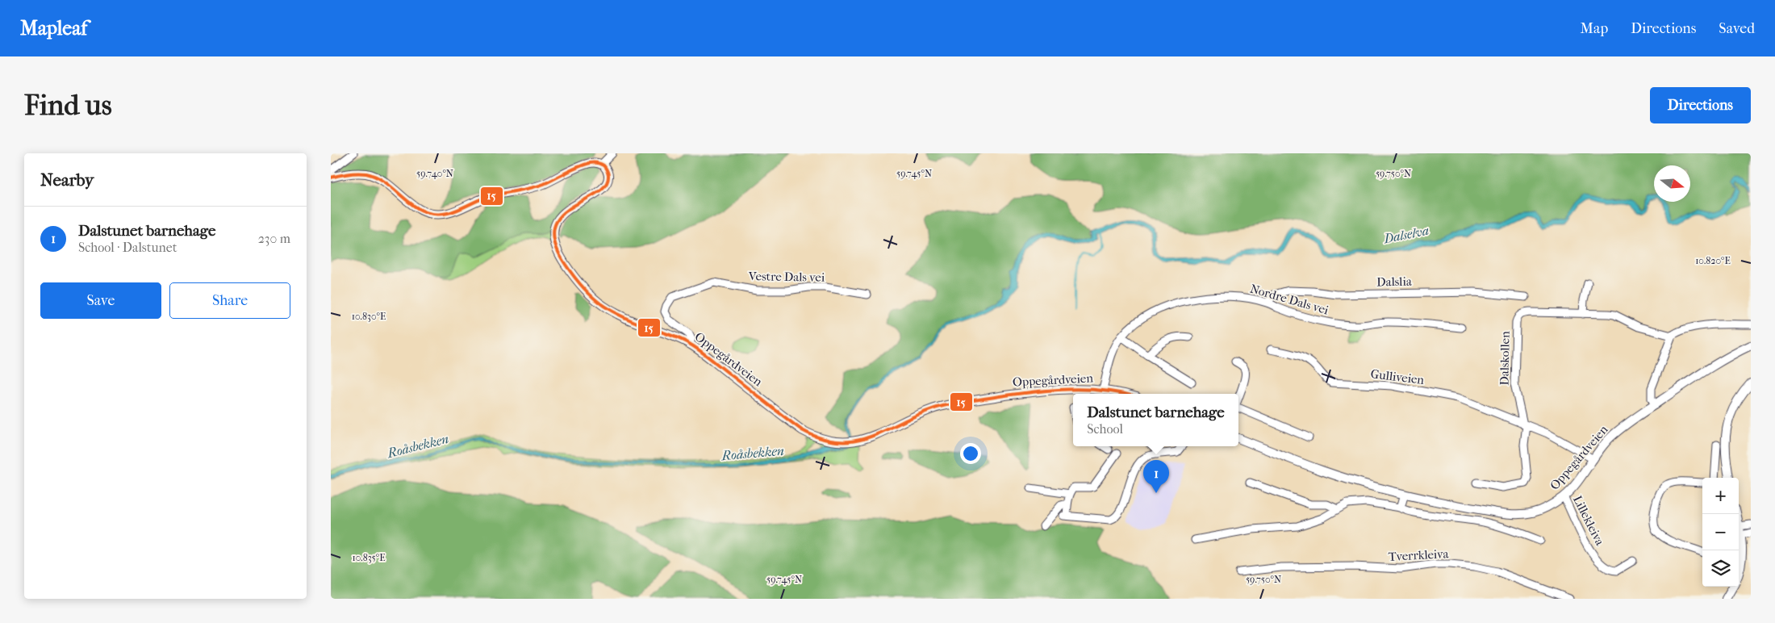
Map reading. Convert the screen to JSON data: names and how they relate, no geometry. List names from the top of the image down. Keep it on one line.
{"streets":{"main road":["Oppegårdveien"],"street":["Vestre Dals vei","Dalslia","Nordre Dals vei","Dalskollen","Gulliveien","Lillekleiva","Tverrkleiva"]},"crossings":[["Vestre Dals vei","Oppegårdveien"],["Dalslia","Nordre Dals vei"],["Nordre Dals vei","Oppegårdveien"],["Dalskollen","Gulliveien"],["Oppegårdveien","Gulliveien"],["Oppegårdveien","Lillekleiva"]],"water":["Dalselva","Roåsbekken"],"lines":["transit line 15"],"north":"right","page":{"header":"Mapleaf","nav":["Map","Directions","Saved"],"buttons":["Directions",["Save","Share"]],"title":"Find us","heading":"Nearby","list":[{"mark":"1","name":"Dalstunet barnehage","note":"School · Dalstunet","value":"230 m"}],"popup":["Dalstunet barnehage","School"],"pins":"1","map_buttons":["+","−"]},"coordinates":["59.740°N","59.745°N","59.750°N","10.820°E","10.830°E","10.835°E"]}
